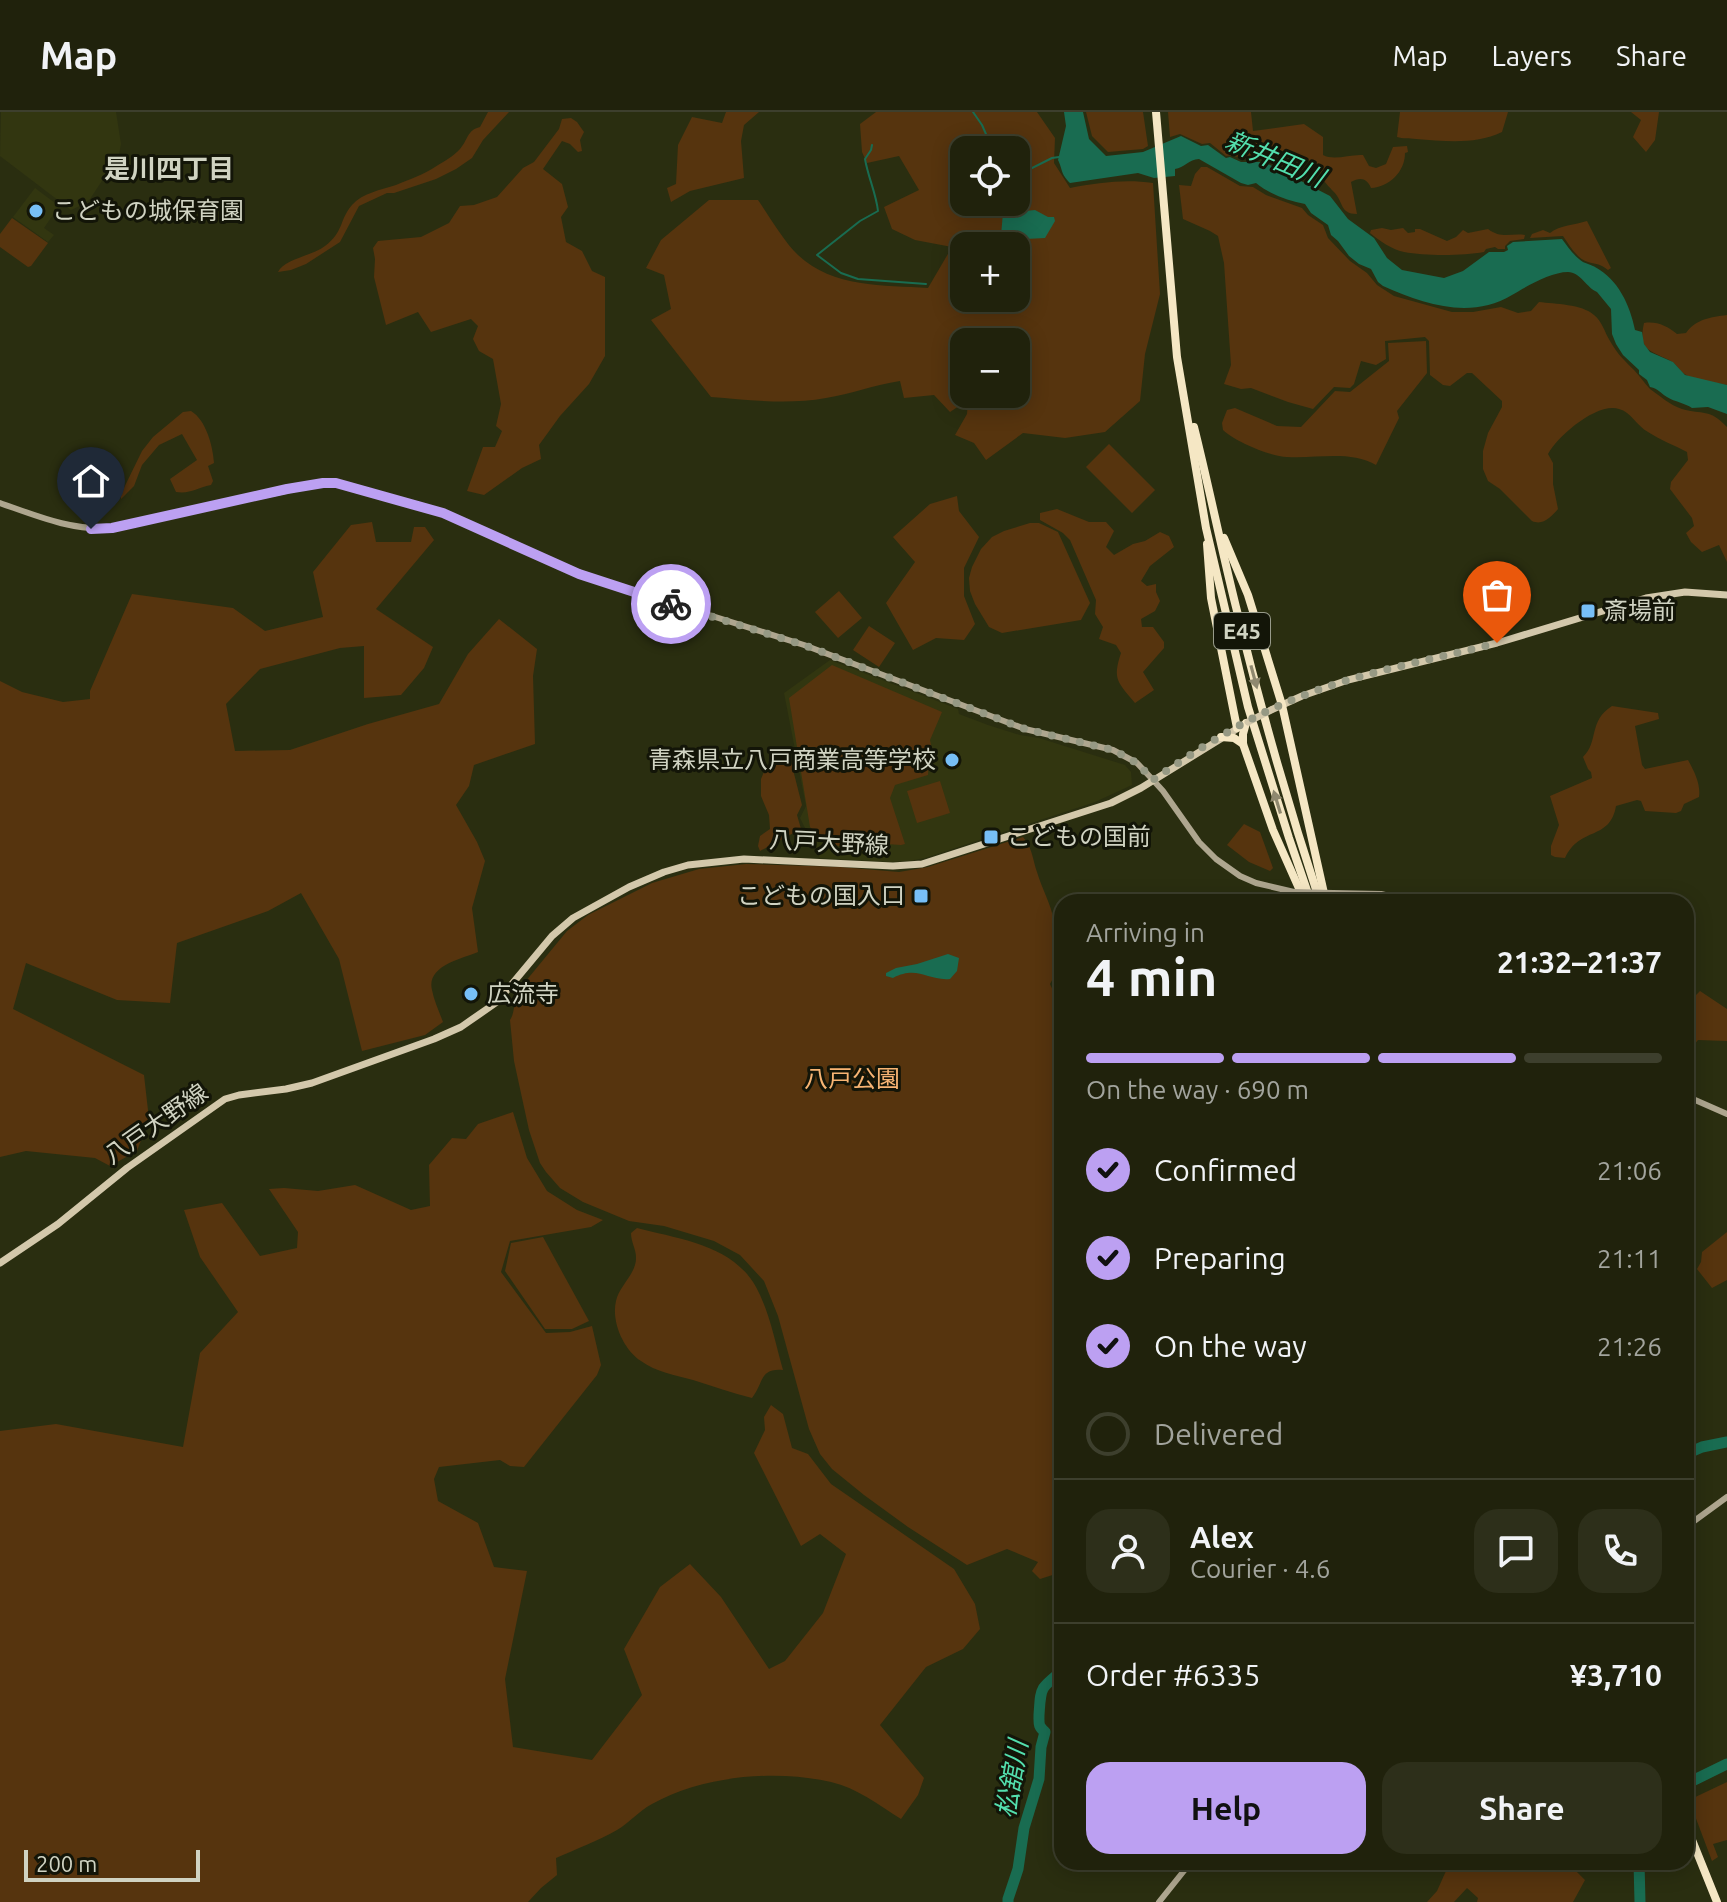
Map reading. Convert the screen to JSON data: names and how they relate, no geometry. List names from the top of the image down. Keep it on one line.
{"streets":{"highway":["E45"],"main road":["八戸大野線"]},"districts":["是川四丁目"],"water":["新井田川","松舘川"],"parks":["八戸公園"],"places":{"other":["こどもの城保育園","青森県立八戸商業高等学校","広流寺"],"transit":["斎場前","こどもの国前","こどもの国入口"]},"scale_bar":"200 m","page":{"header":"Map","nav":["Map","Layers","Share"],"map_buttons":["+","−"],"heading":["4 min","Arriving in","21:32–21:37"],"panel":["Alex","Courier · 4.6","Order #6335","¥3,710"],"bar":"On the way · 690 m","list":[["Confirmed","21:06"],["Preparing","21:11"],["On the way","21:26"],"Delivered"],"buttons":["Help","Share"],"scale":"200 m"}}
